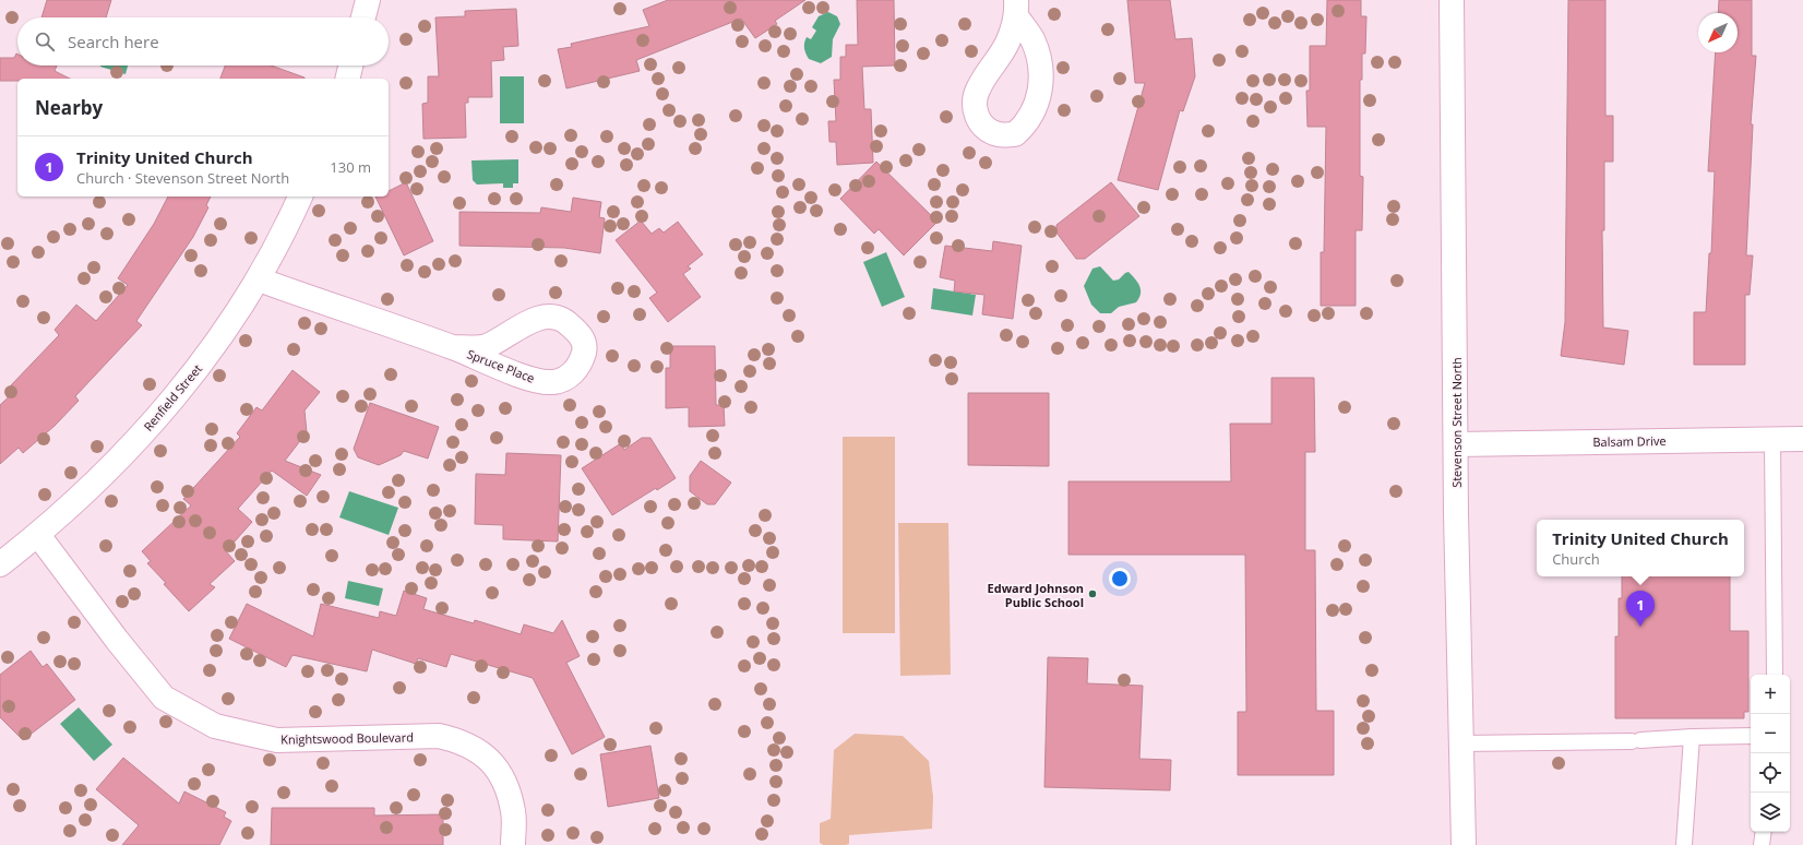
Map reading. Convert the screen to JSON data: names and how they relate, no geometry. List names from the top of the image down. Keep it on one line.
{"streets":{"street":["Spruce Place","Renfield Street","Stevenson Street North","Balsam Drive","Knightswood Boulevard"]},"crossings":[["Spruce Place","Renfield Street"],["Renfield Street","Knightswood Boulevard"],["Stevenson Street North","Balsam Drive"]],"places":["Edward Johnson Public School"],"north":"bottom left","page":{"search":"Search here","heading":"Nearby","list":[{"mark":"1","name":"Trinity United Church","note":"Church · Stevenson Street North","value":"130 m"}],"popup":["Trinity United Church","Church"],"pins":"1","map_buttons":["+","−"]}}
